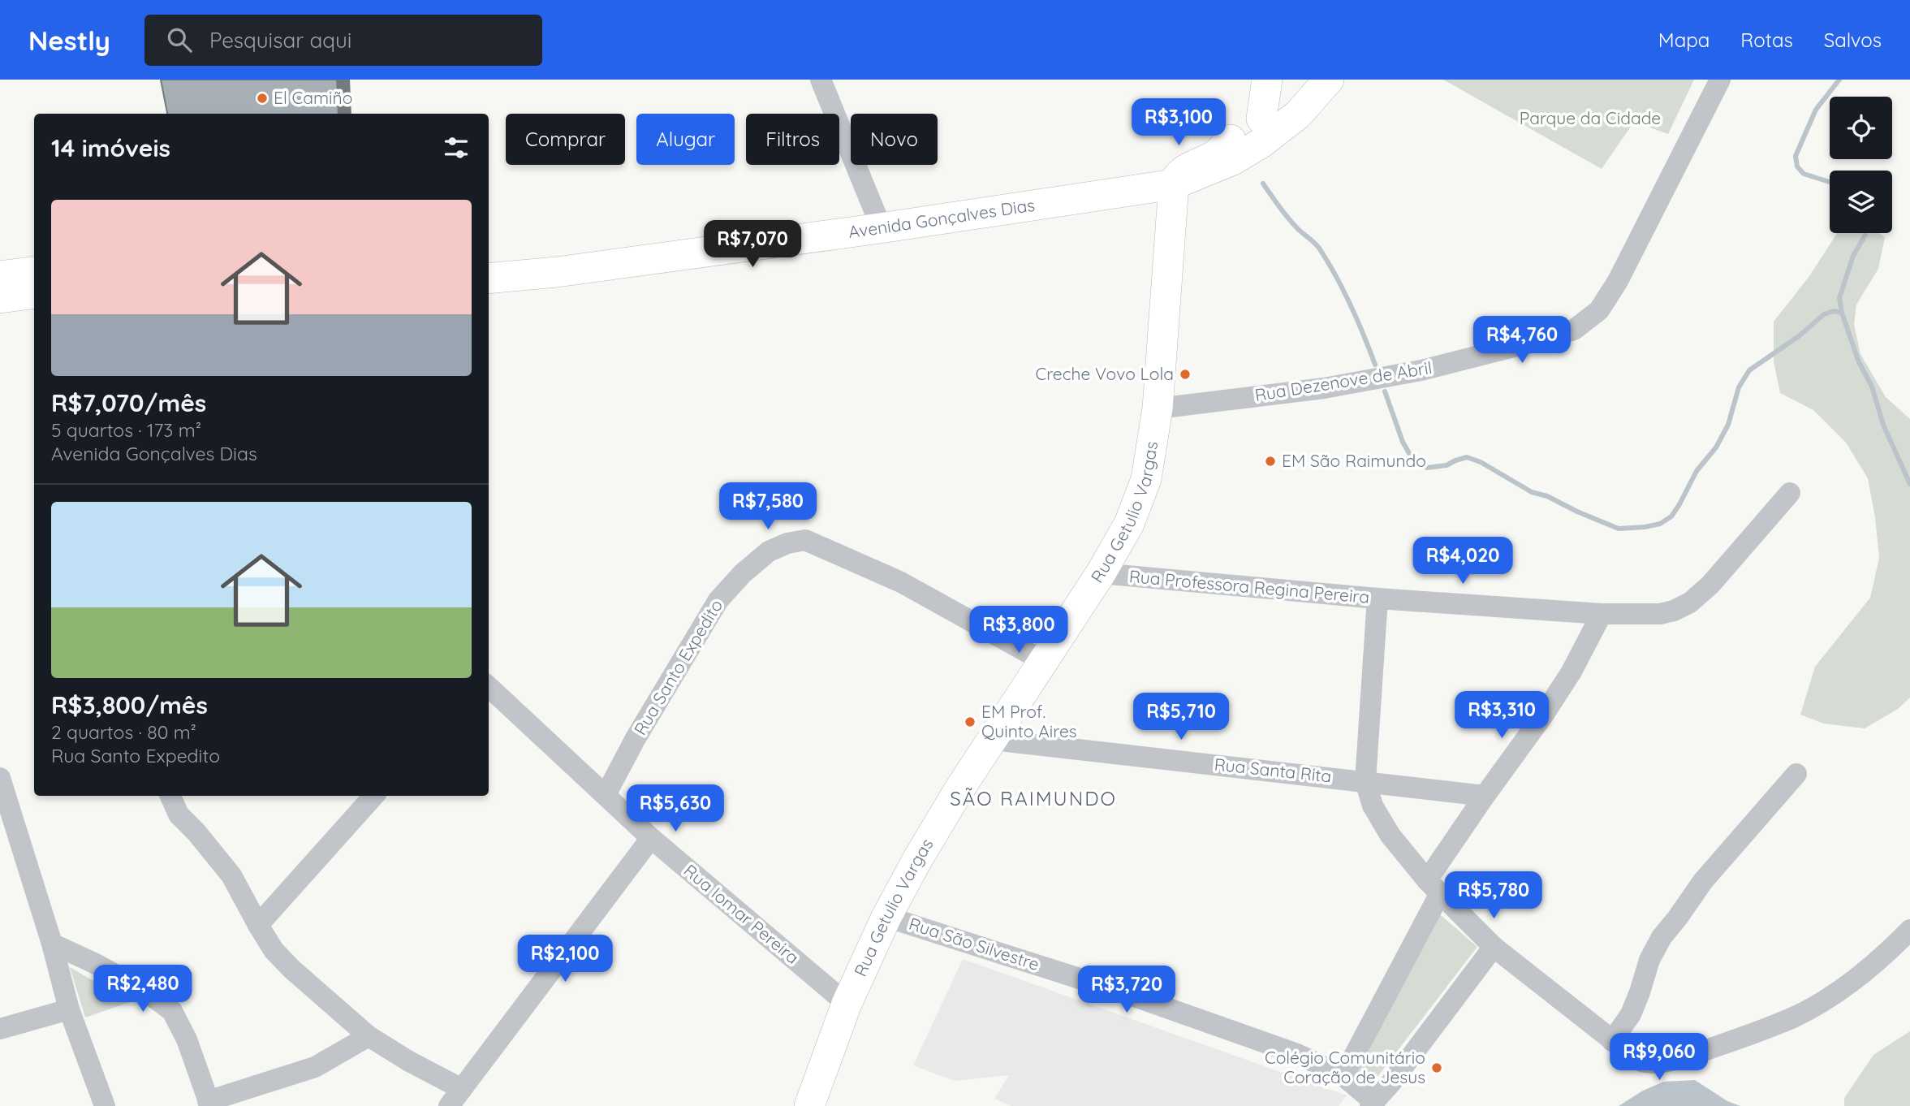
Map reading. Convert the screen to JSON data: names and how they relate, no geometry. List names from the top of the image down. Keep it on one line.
{"streets":{"main road":["Avenida Gonçalves Dias","Rua Getulio Vargas"],"street":["Rua Dezenove de Abril","Rua Professora Regina Pereira","Rua Santo Expedito","Rua Santa Rita","Rua Iomar Pereira","Rua São Silvestre"]},"crossings":[["Avenida Gonçalves Dias","Rua Getulio Vargas"],["Rua Dezenove de Abril","Rua Getulio Vargas"],["Rua Getulio Vargas","Rua Professora Regina Pereira"],["Rua Getulio Vargas","Rua Santo Expedito"],["Rua Getulio Vargas","Rua Santa Rita"],["Rua Getulio Vargas","Rua Iomar Pereira"],["Rua Getulio Vargas","Rua São Silvestre"],["Rua Santo Expedito","Rua Iomar Pereira"]],"districts":["SÃO RAIMUNDO"],"parks":["Parque da Cidade"],"places":["El Camiño","Creche Vovo Lola","EM São Raimundo","EM Prof. Quinto Aires","Colégio Comunitário Coração de Jesus"],"page":{"header":"Nestly","search":"Pesquisar aqui","nav":["Mapa","Rotas","Salvos"],"price":["R$3,100","R$7,070","R$4,760","R$7,580","R$4,020","R$3,800","R$3,310","R$5,710","R$5,630","R$5,780","R$2,100","R$2,480","R$3,720","R$9,060"],"chip":["Comprar","Alugar","Filtros","Novo"],"heading":"14 imóveis","list":[{"name":"R$7,070/mês","note":"5 quartos · 173 m² · Avenida Gonçalves Dias"},{"name":"R$3,800/mês","note":"2 quartos · 80 m² · Rua Santo Expedito"}]}}
